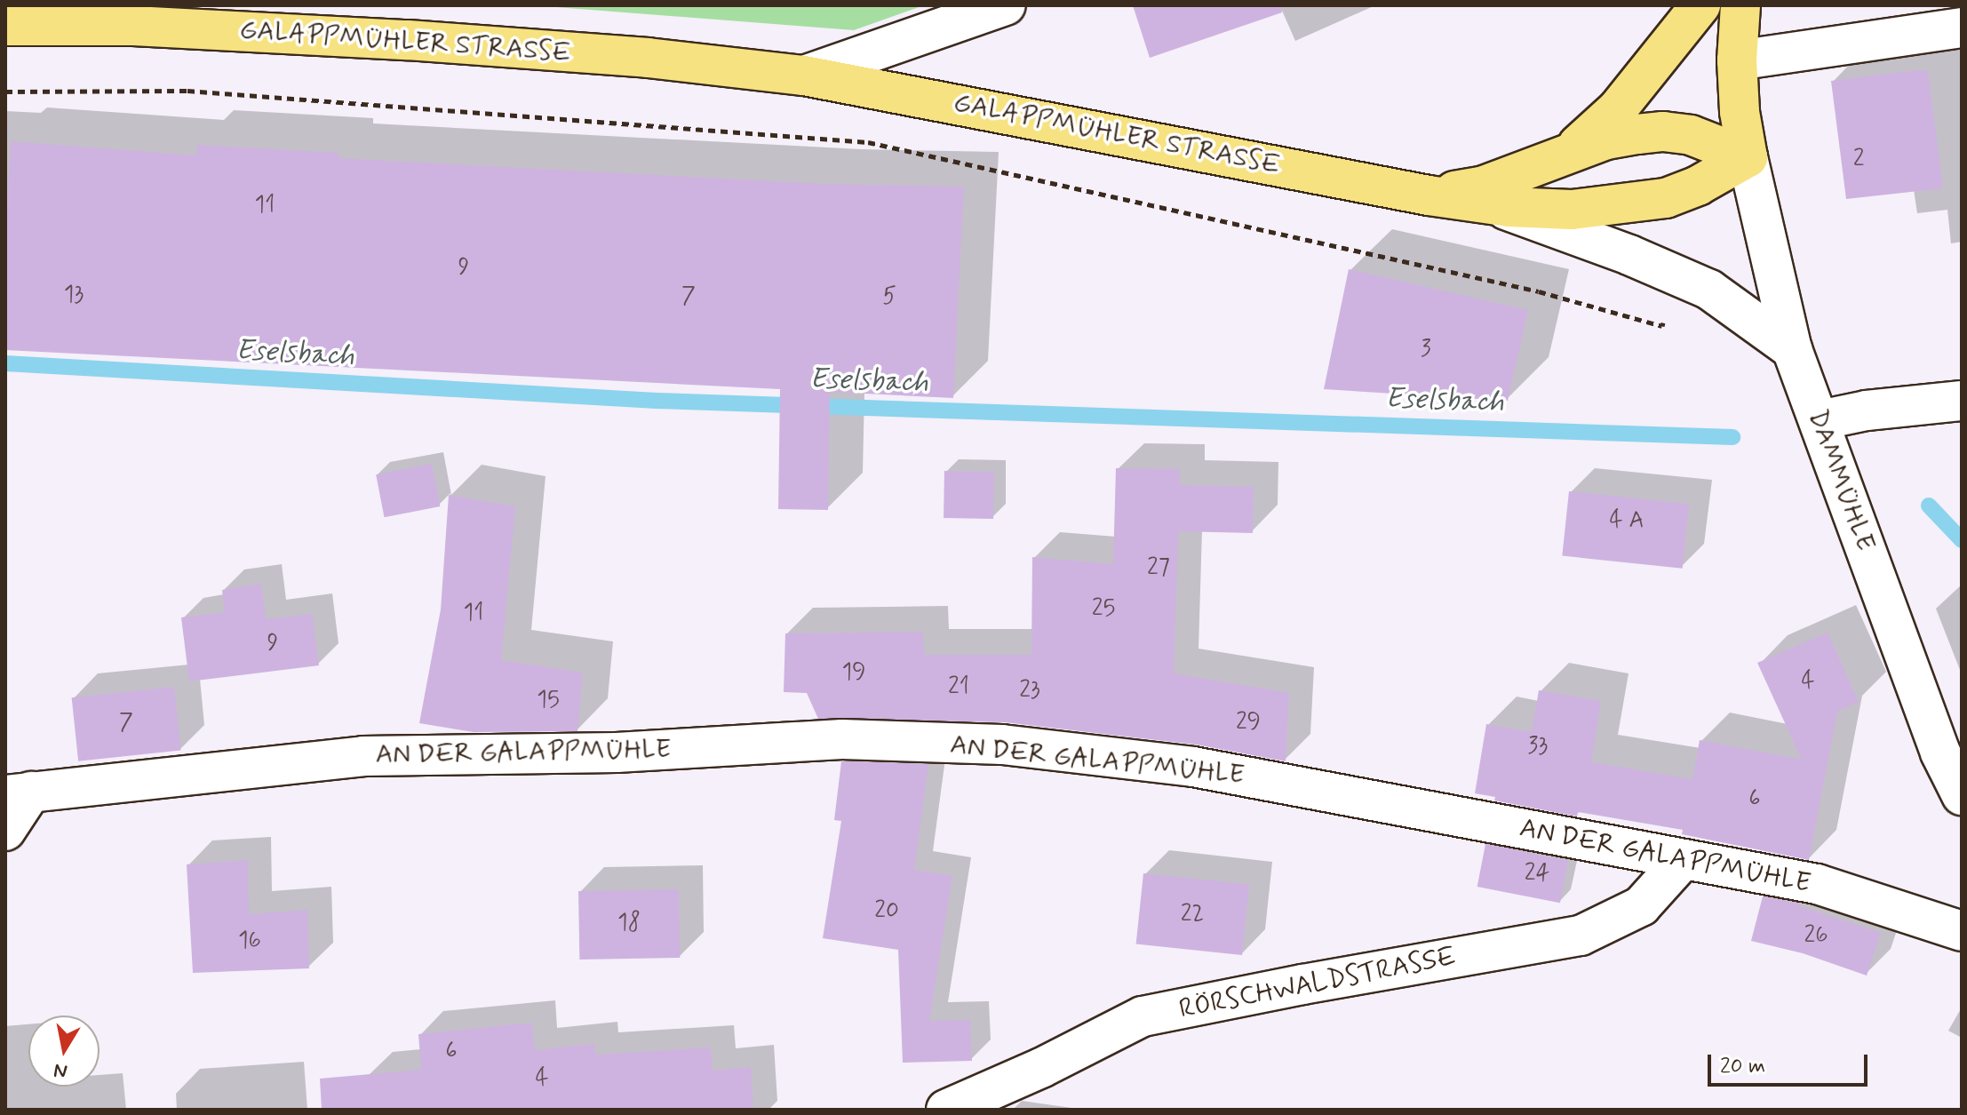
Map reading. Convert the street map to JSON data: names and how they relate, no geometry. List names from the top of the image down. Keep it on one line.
{"streets":{"main road":["GALAPPMÜHLER STRASSE"],"street":["DAMMÜHLE","AN DER GALAPPMÜHLE","RÖRSCHWALDSTRASSE"]},"crossings":[["GALAPPMÜHLER STRASSE","DAMMÜHLE"],["AN DER GALAPPMÜHLE","RÖRSCHWALDSTRASSE"]],"water":["Eselsbach"],"house_numbers":["2","11","9","13","7","5","3","4 A","27","25","11","9","19","4","21","23","15","29","7","33","6","24","20","22","18","26","16","6","4"],"scale_bar":"20 m","north":"bottom"}
